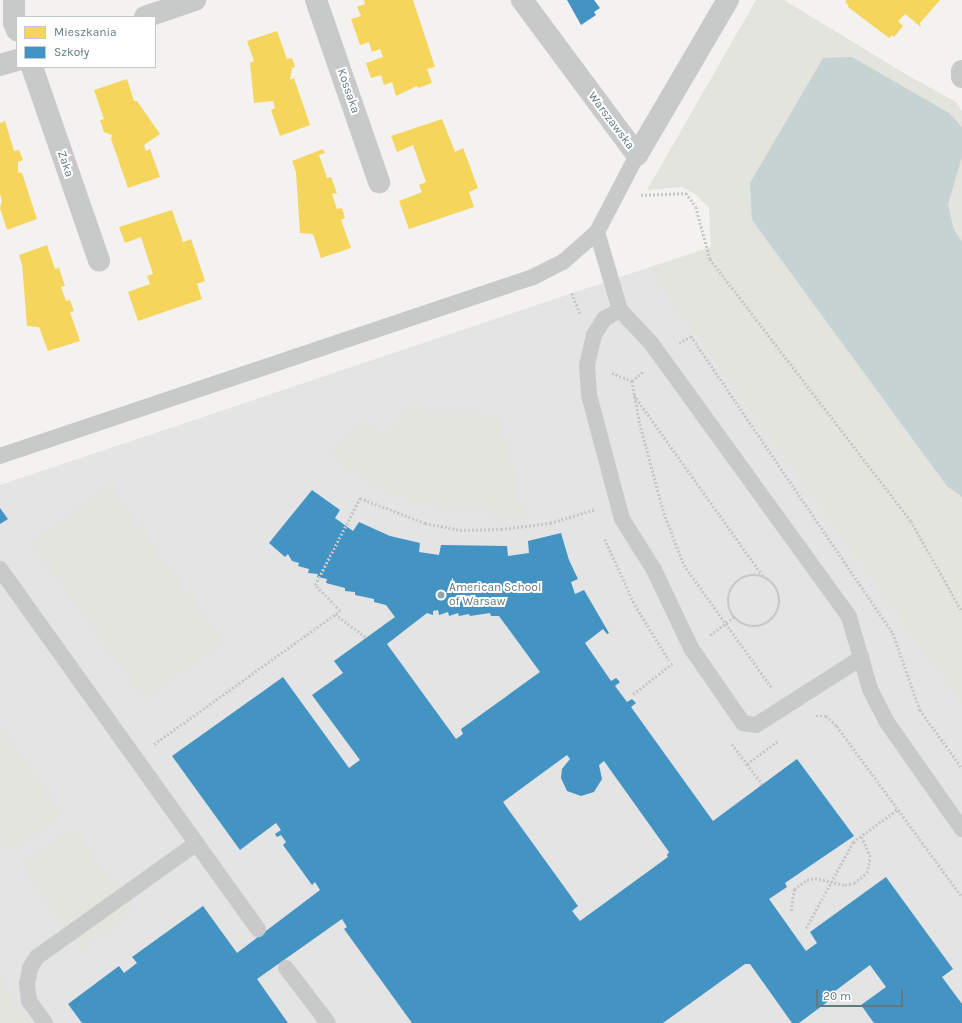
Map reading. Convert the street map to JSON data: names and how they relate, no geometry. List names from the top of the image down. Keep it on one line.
{"streets":{"street":["Kossaka","Warszawska","Zaka"]},"places":["American School of Warsaw"],"legend":["Mieszkania","Szkoły"],"scale_bar":"20 m"}
